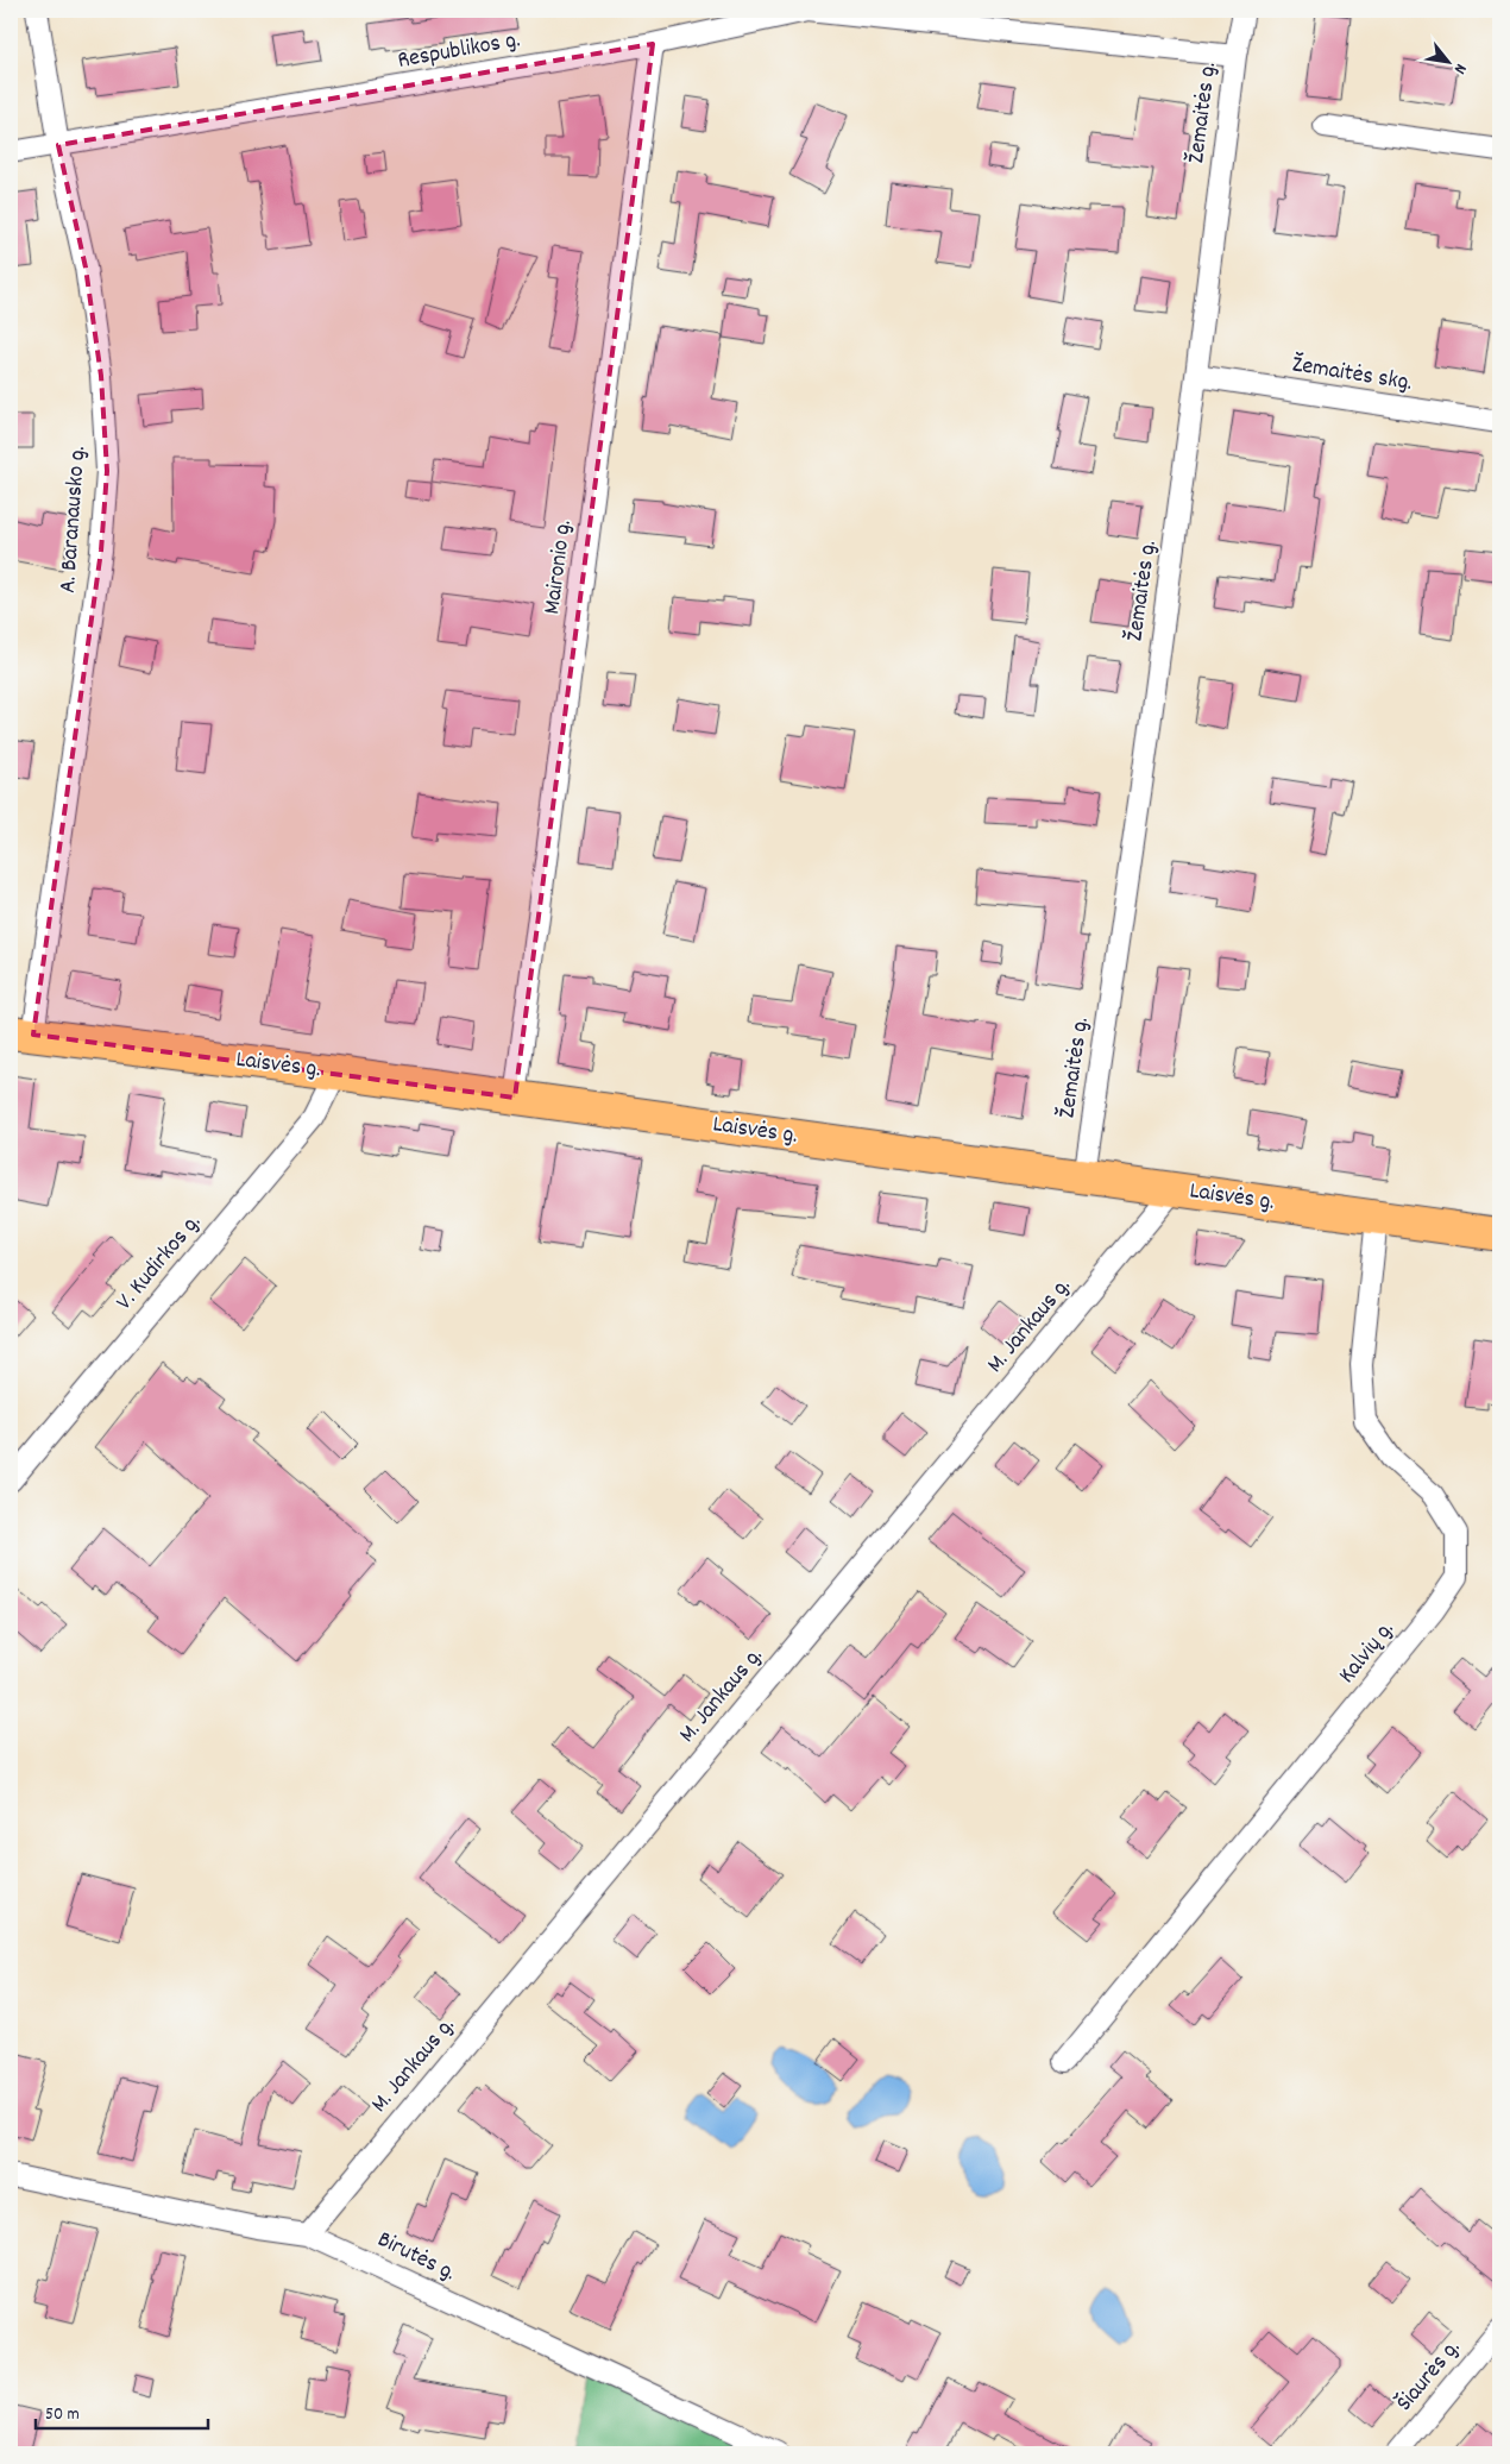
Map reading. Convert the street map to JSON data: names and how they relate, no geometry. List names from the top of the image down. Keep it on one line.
{"streets":{"main road":["Laisvės g."],"street":["Respublikos g.","Žemaitės g.","Žemaitės skg.","A. Baranausko g.","Maironio g.","V. Kudirkos g.","M. Jankaus g.","Kalvių g.","Birutės g.","Šiaurės g."]},"crossings":[["Respublikos g.","Žemaitės g."],["Respublikos g.","A. Baranausko g."],["Respublikos g.","Maironio g."],["Žemaitės g.","Žemaitės skg."],["Žemaitės g.","Laisvės g."],["A. Baranausko g.","Laisvės g."],["Maironio g.","Laisvės g."],["Laisvės g.","V. Kudirkos g."],["Laisvės g.","M. Jankaus g."],["Laisvės g.","Kalvių g."],["M. Jankaus g.","Birutės g."]],"scale_bar":"50 m","north":"bottom right"}
